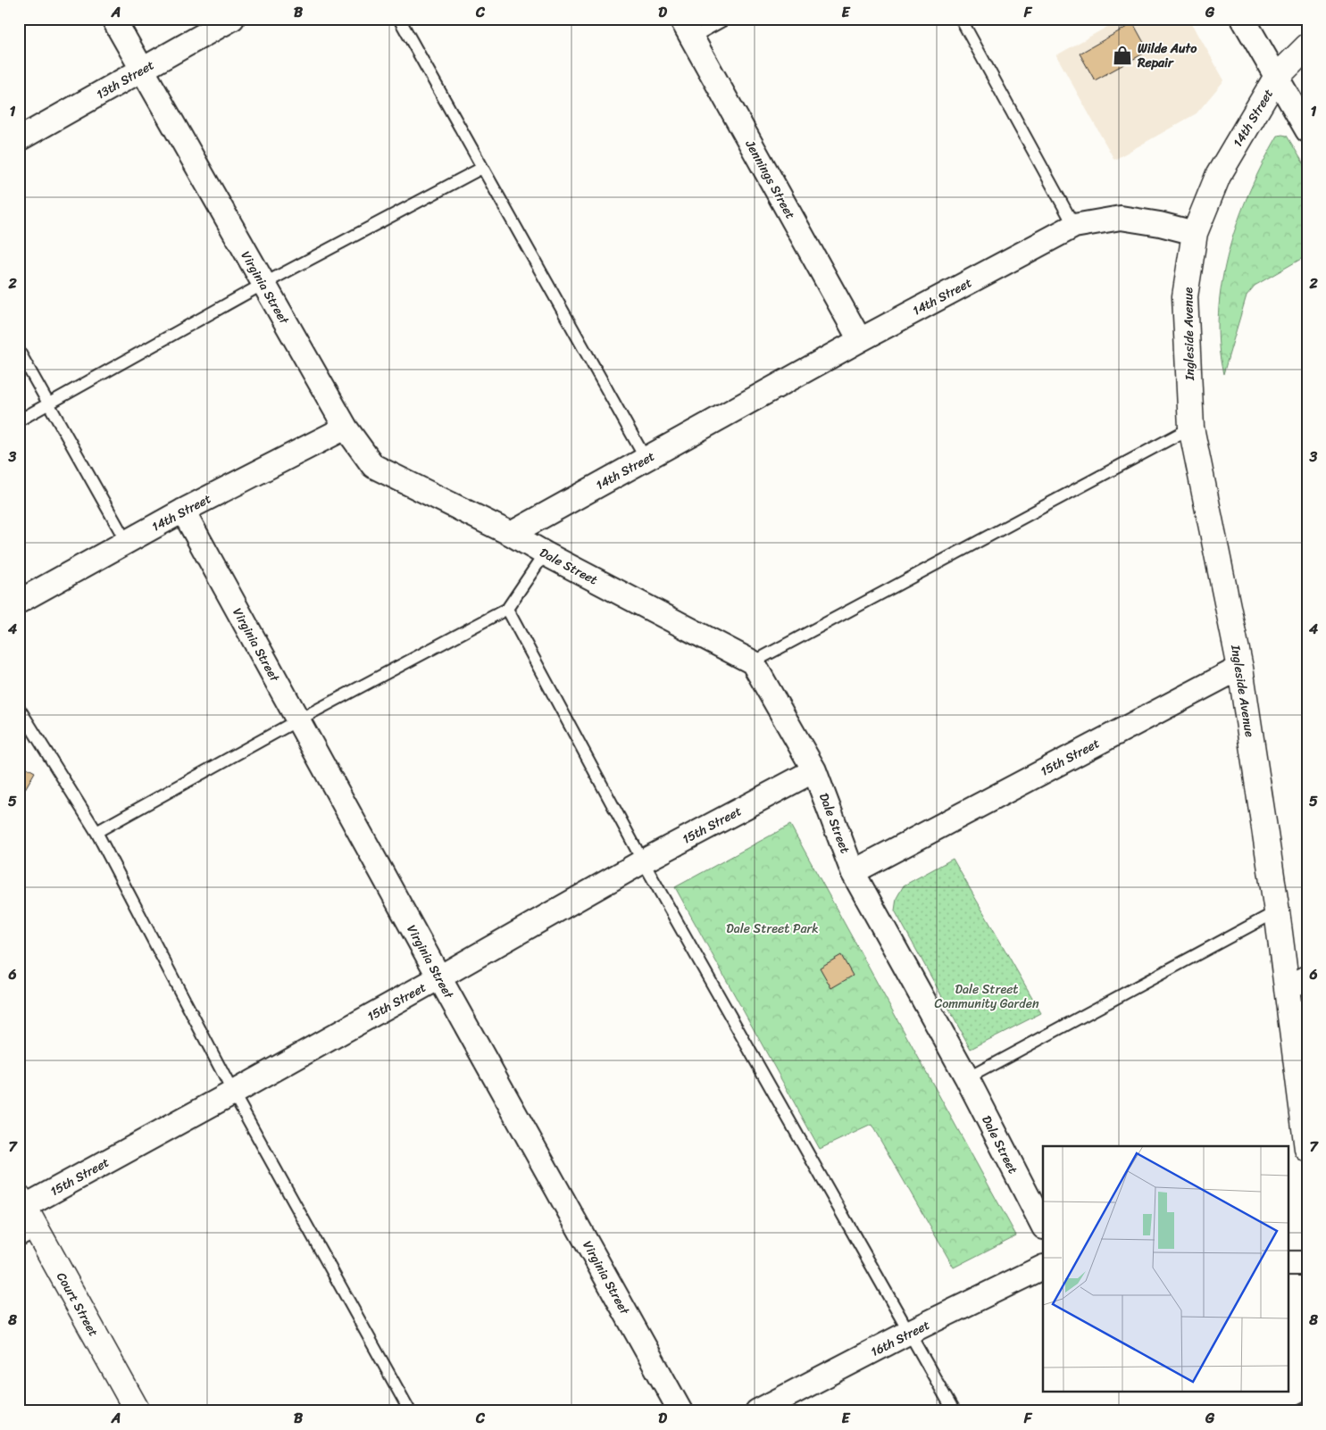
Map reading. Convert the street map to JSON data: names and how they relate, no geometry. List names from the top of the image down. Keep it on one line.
{"streets":{"street":["13th Street","14th Street","Jennings Street","Virginia Street","Ingleside Avenue","Dale Street","15th Street","Court Street","16th Street"]},"crossings":[["13th Street","Virginia Street"],["14th Street","Jennings Street"],["14th Street","Virginia Street"],["14th Street","Ingleside Avenue"],["14th Street","Dale Street"],["Virginia Street","Dale Street"],["Virginia Street","15th Street"],["Ingleside Avenue","15th Street"],["Dale Street","15th Street"],["15th Street","Court Street"]],"parks":["Dale Street Park","Dale Street Community Garden"],"places":{"shop":["Wilde Auto Repair"]},"grid":{"columns":["A","B","C","D","E","F","G"],"rows":["1","2","3","4","5","6","7","8"]}}
